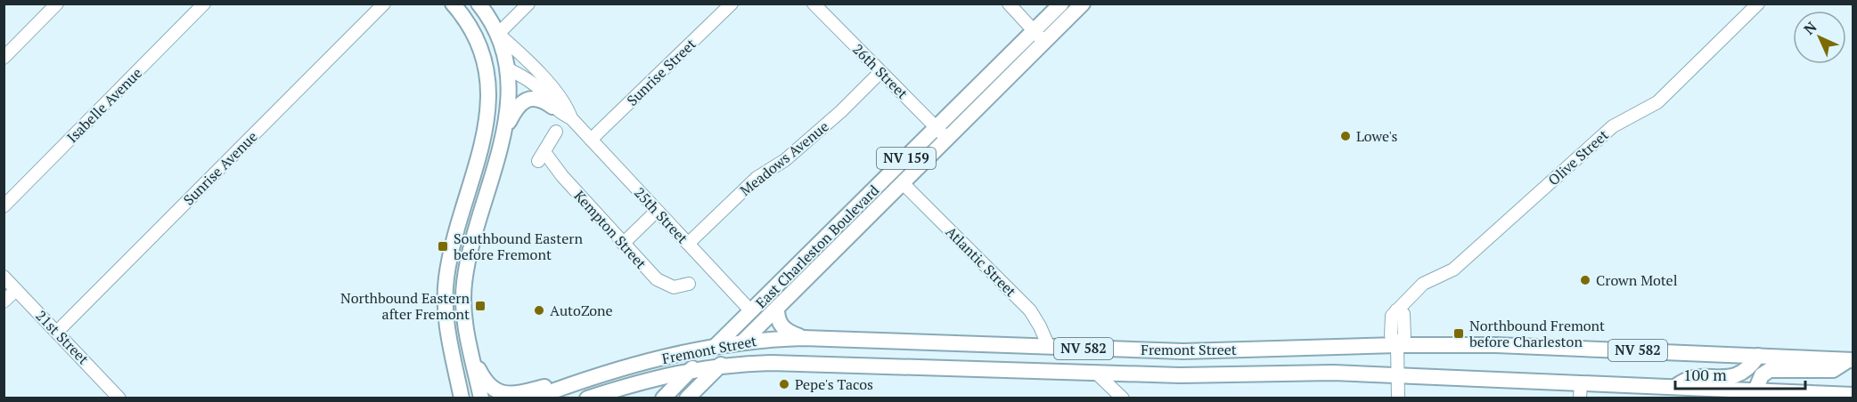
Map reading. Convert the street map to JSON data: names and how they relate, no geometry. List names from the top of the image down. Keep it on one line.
{"streets":{"main road":["NV 159","East Charleston Boulevard","NV 582","Fremont Street"],"street":["26th Street","Sunrise Street","Isabelle Avenue","Olive Street","Meadows Avenue","Sunrise Avenue","25th Street","Kempton Street","Atlantic Street","21st Street"]},"crossings":[["26th Street","Meadows Avenue"],["26th Street","East Charleston Boulevard"],["Sunrise Street","25th Street"],["Olive Street","Fremont Street"],["Meadows Avenue","25th Street"],["Sunrise Avenue","21st Street"],["25th Street","East Charleston Boulevard"],["East Charleston Boulevard","Atlantic Street"],["East Charleston Boulevard","Fremont Street"],["Atlantic Street","Fremont Street"]],"places":{"other":["Lowe's","Crown Motel","AutoZone","Pepe's Tacos"],"transit":["Southbound Eastern before Fremont","Northbound Eastern after Fremont","Northbound Fremont before Charleston"]},"scale_bar":"100 m","north":"top left"}
